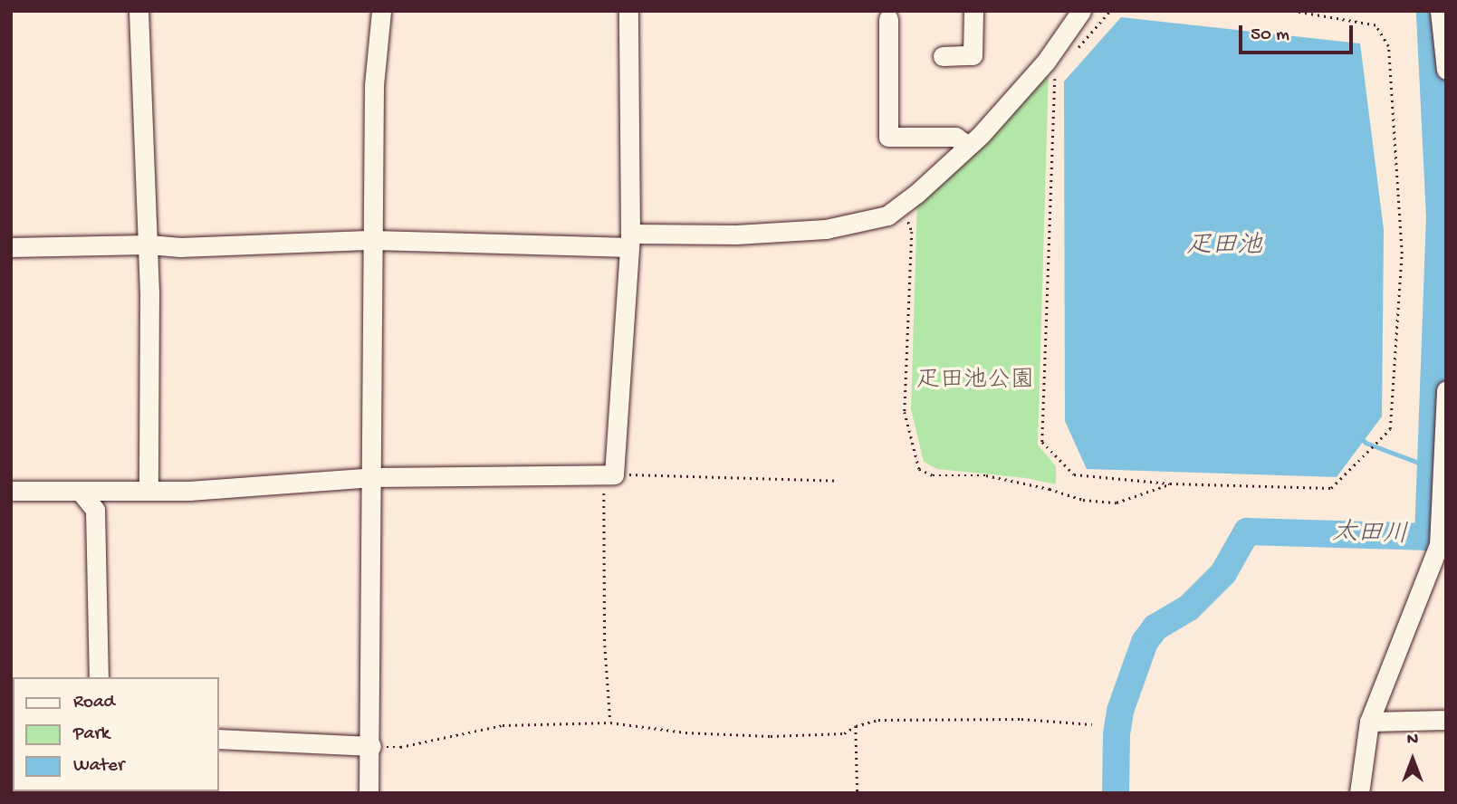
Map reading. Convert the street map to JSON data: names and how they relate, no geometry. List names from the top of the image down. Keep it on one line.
{"water":["疋田池","太田川"],"parks":["疋田池公園"],"legend":["Road","Park","Water"],"scale_bar":"50 m","north":"top"}
